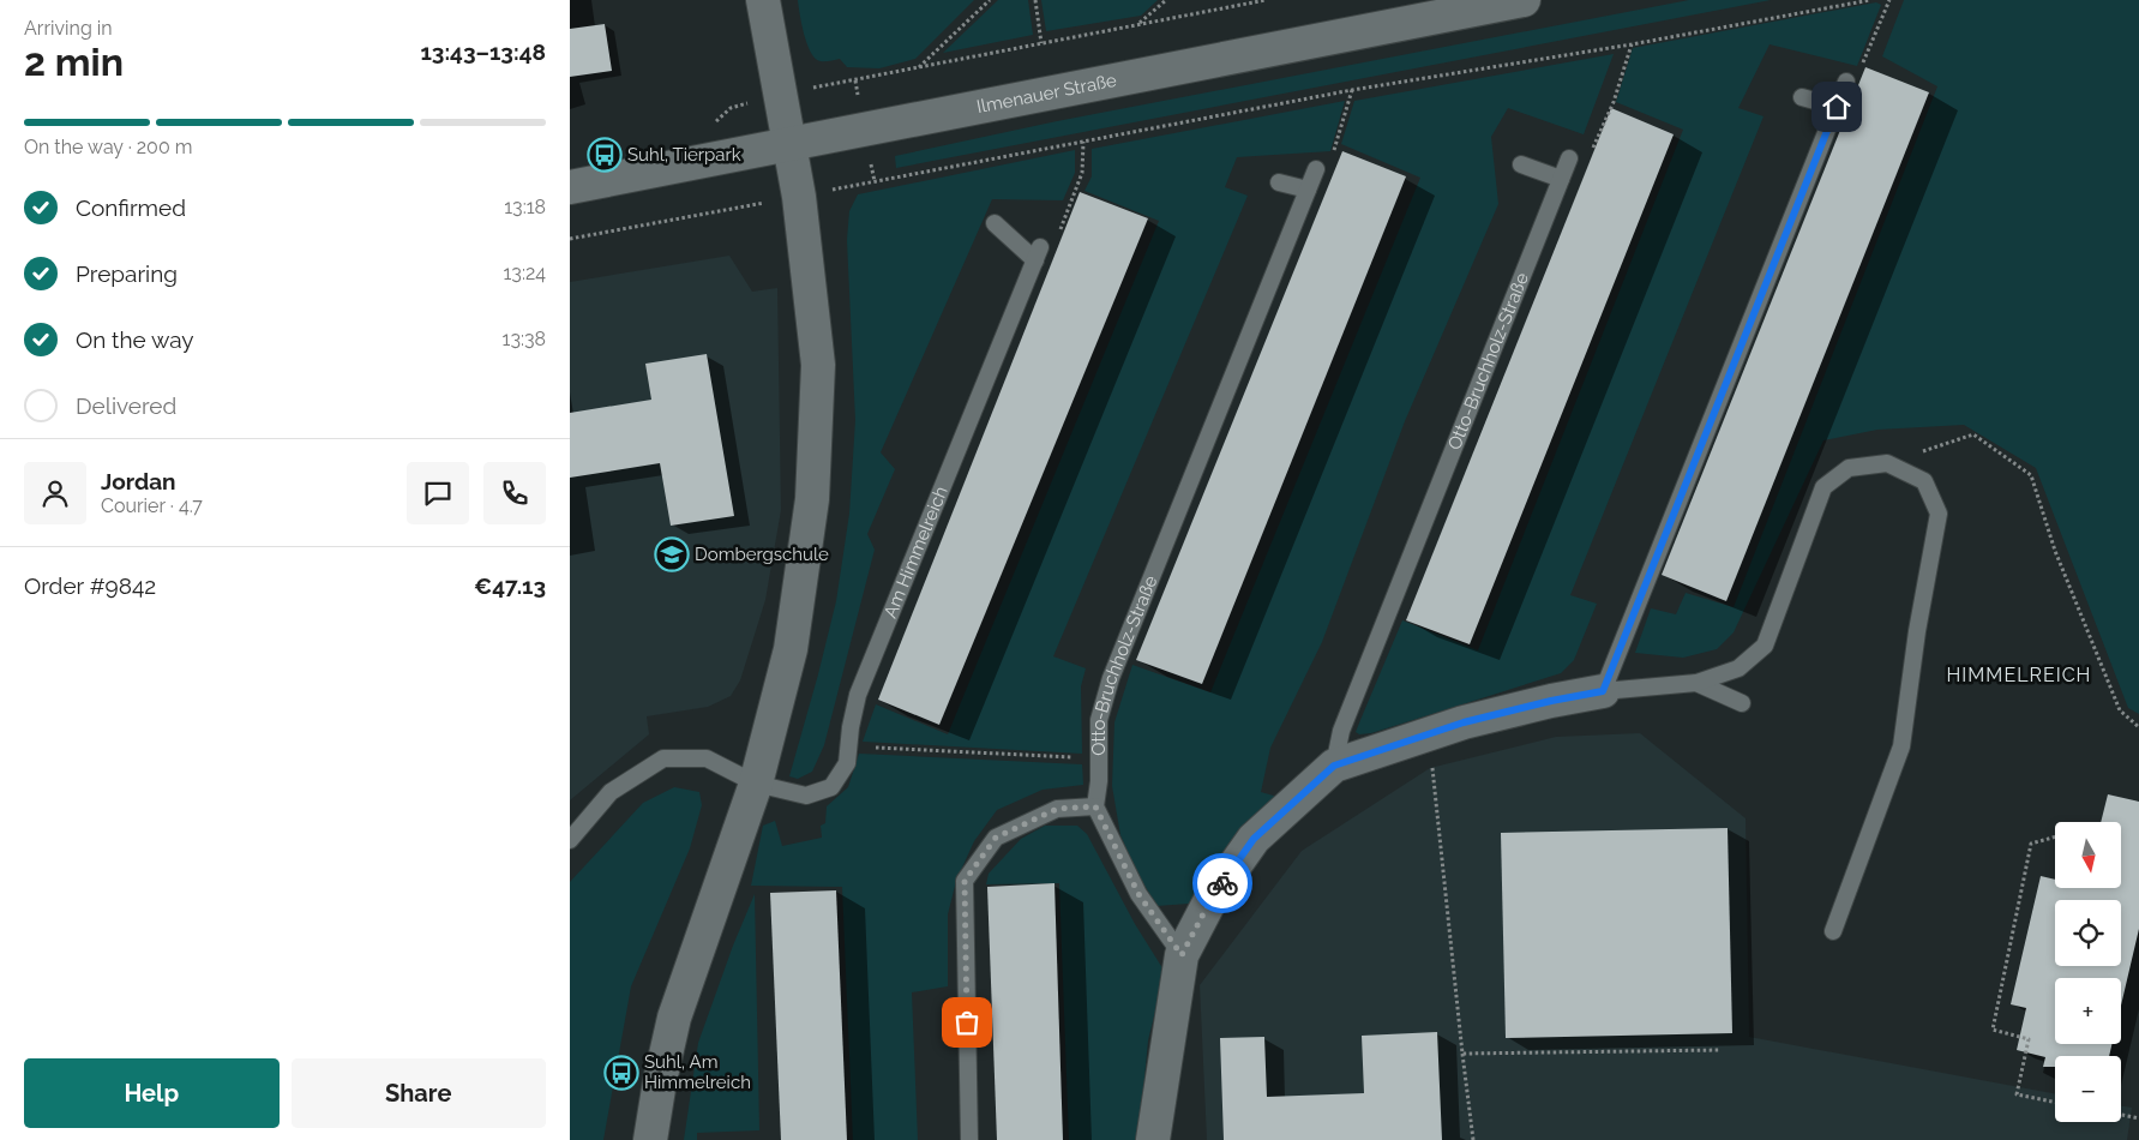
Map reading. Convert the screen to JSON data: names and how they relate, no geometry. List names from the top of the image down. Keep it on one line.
{"streets":{"street":["Ilmenauer Straße"],"lane":["Otto-Bruchholz-Straße","Am Himmelreich"]},"districts":["HIMMELREICH"],"places":{"bus stop":["Suhl, Tierpark","Suhl, Am Himmelreich"],"school or university":["Dombergschule"]},"north":"bottom","page":{"heading":["2 min","Arriving in","13:43–13:48"],"panel":["Jordan","Courier · 4.7","Order #9842","€47.13"],"bar":"On the way · 200 m","list":[["Confirmed","13:18"],["Preparing","13:24"],["On the way","13:38"],"Delivered"],"map_buttons":["+","−"],"buttons":["Help","Share"]}}
